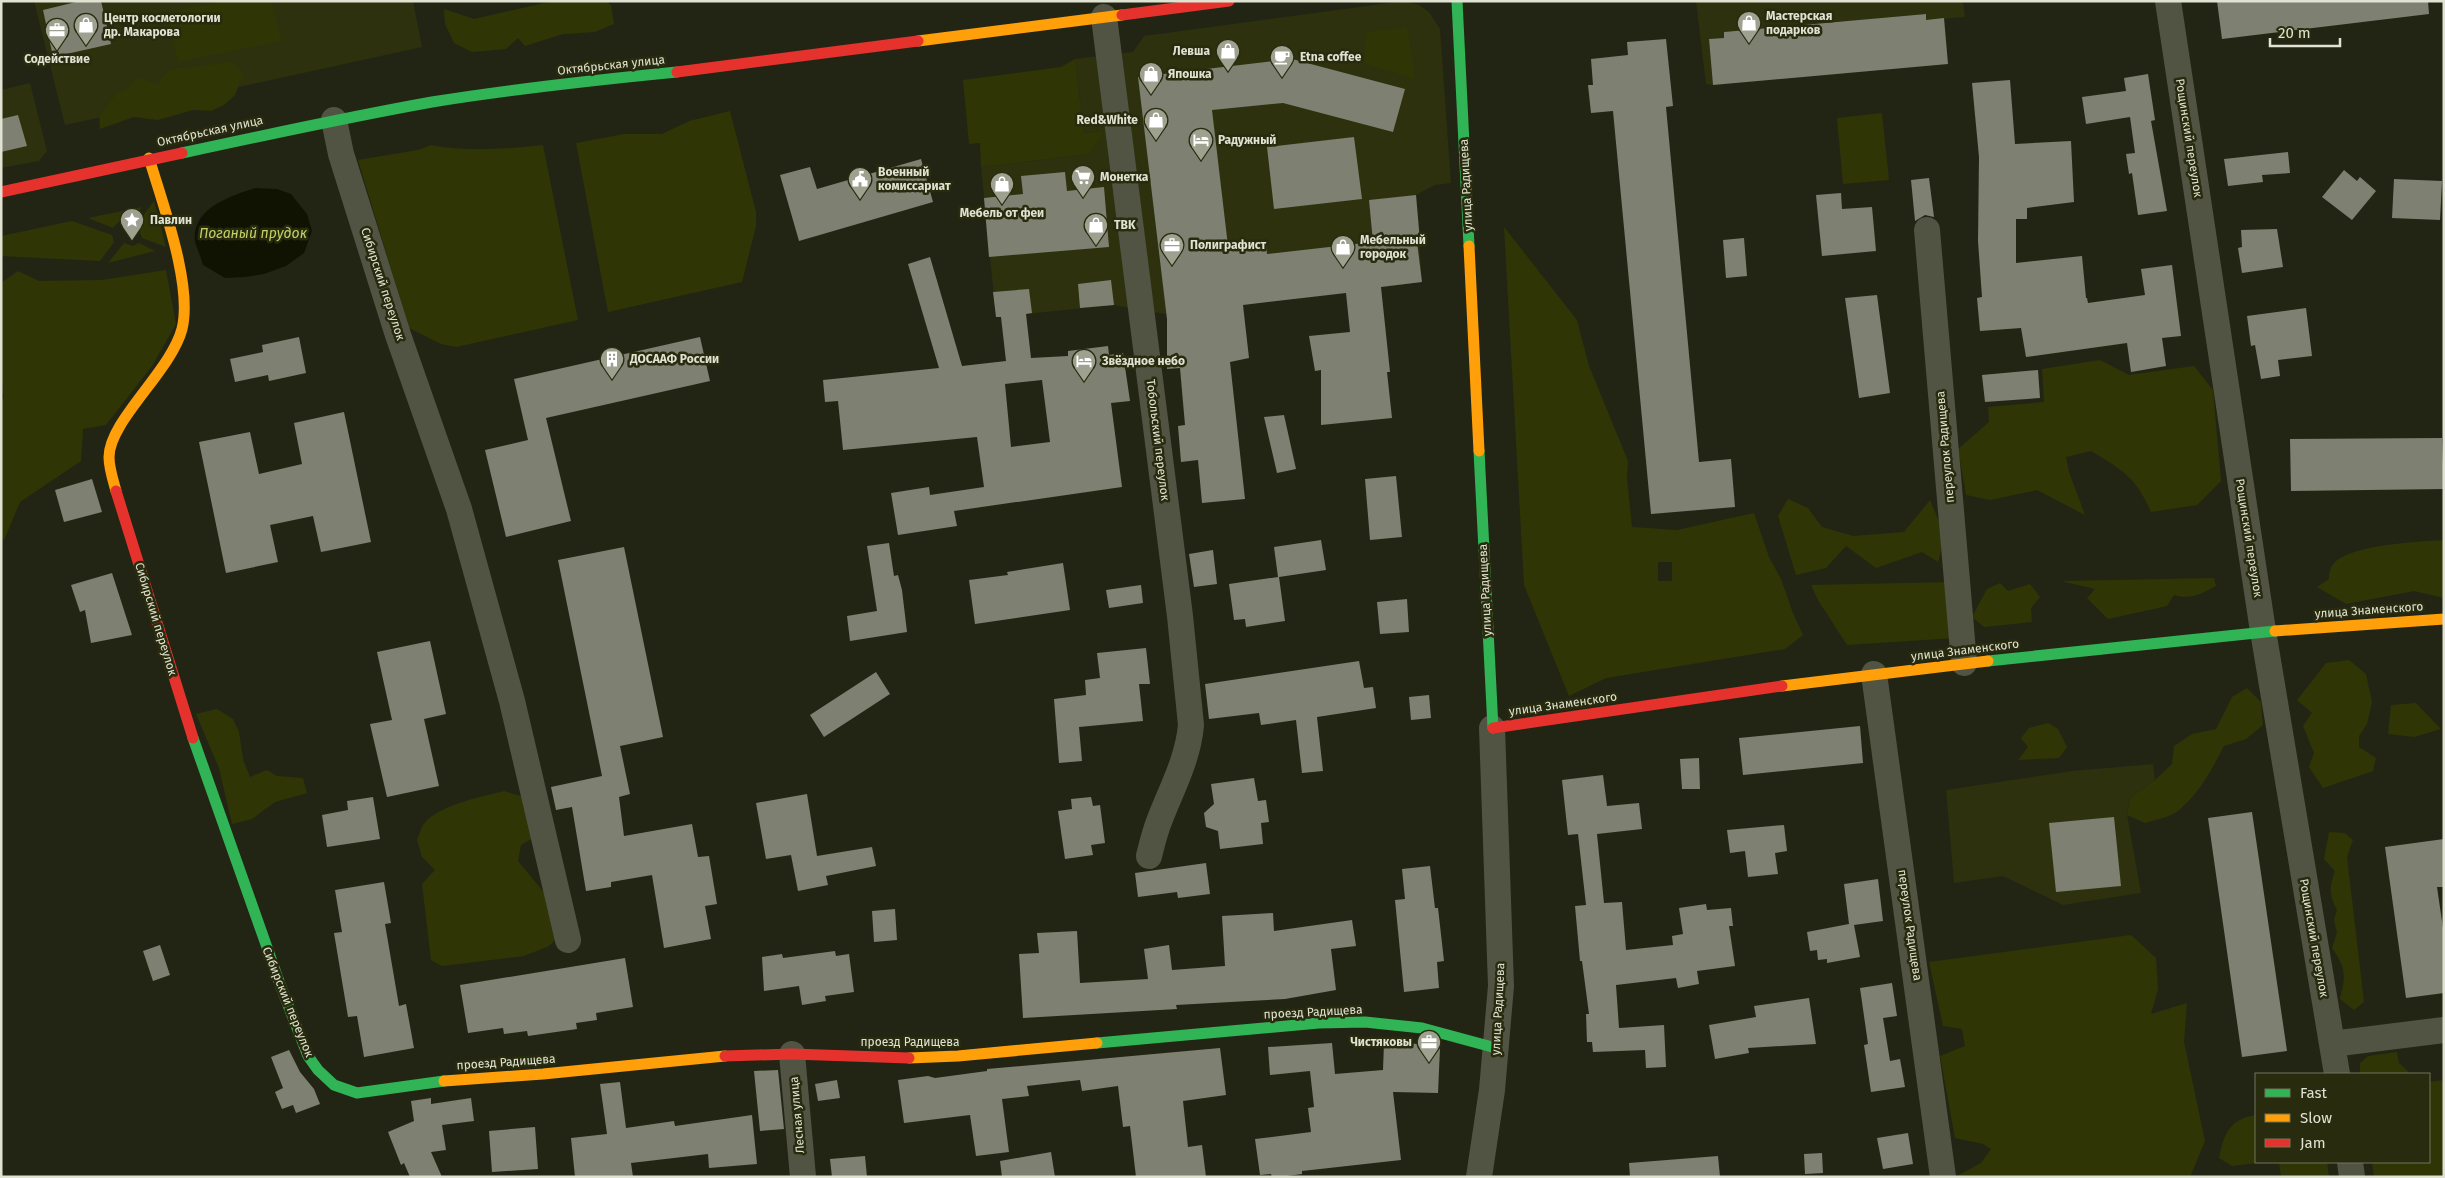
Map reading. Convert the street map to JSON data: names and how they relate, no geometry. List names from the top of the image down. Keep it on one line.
{"streets":{"main road":["Октябрьская улица","улица Радищева","Сибирский переулок","улица Знаменского","проезд Радищева"],"street":["Рощинский переулок","Тобольский переулок","переулок Радищева","Лесная улица"]},"crossings":[["Октябрьская улица","Сибирский переулок"],["Октябрьская улица","Тобольский переулок"],["Рощинский переулок","улица Знаменского"],["улица Радищева","улица Знаменского"],["улица Радищева","проезд Радищева"],["Сибирский переулок","проезд Радищева"],["переулок Радищева","улица Знаменского"],["проезд Радищева","Лесная улица"]],"water":["Поганый прудок"],"places":{"shop":["Мастерская подарков","Центр косметологии др. Макарова","Левша","Япошка","Red&White","Мебель от феи","TBK","Мебельный городок"],"office":["Содействие","Полиграфист","Чистяковы"],"cafe":["Etna coffee"],"hotel":["Радужный","Звёздное небо"],"supermarket":["Монетка"],"public building":["Военный комиссариат"],"place":["Павлин"],"building":["ДОСААФ России"]},"legend":["Fast","Slow","Jam"],"scale_bar":"20 m"}
